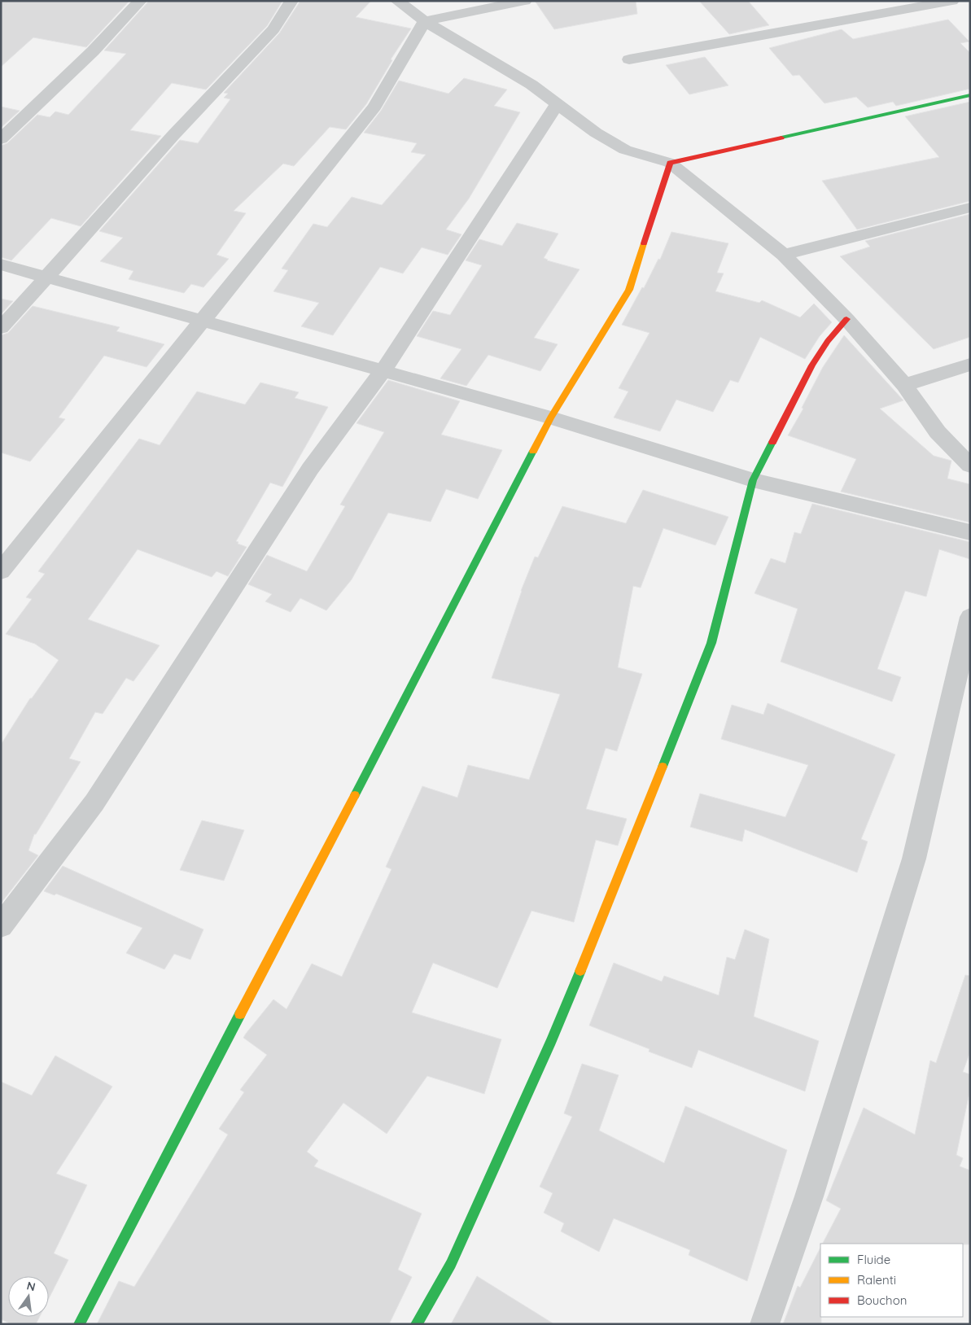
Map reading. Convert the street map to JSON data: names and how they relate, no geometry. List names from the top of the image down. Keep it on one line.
{"legend":["Fluide","Ralenti","Bouchon"],"north":"top"}
